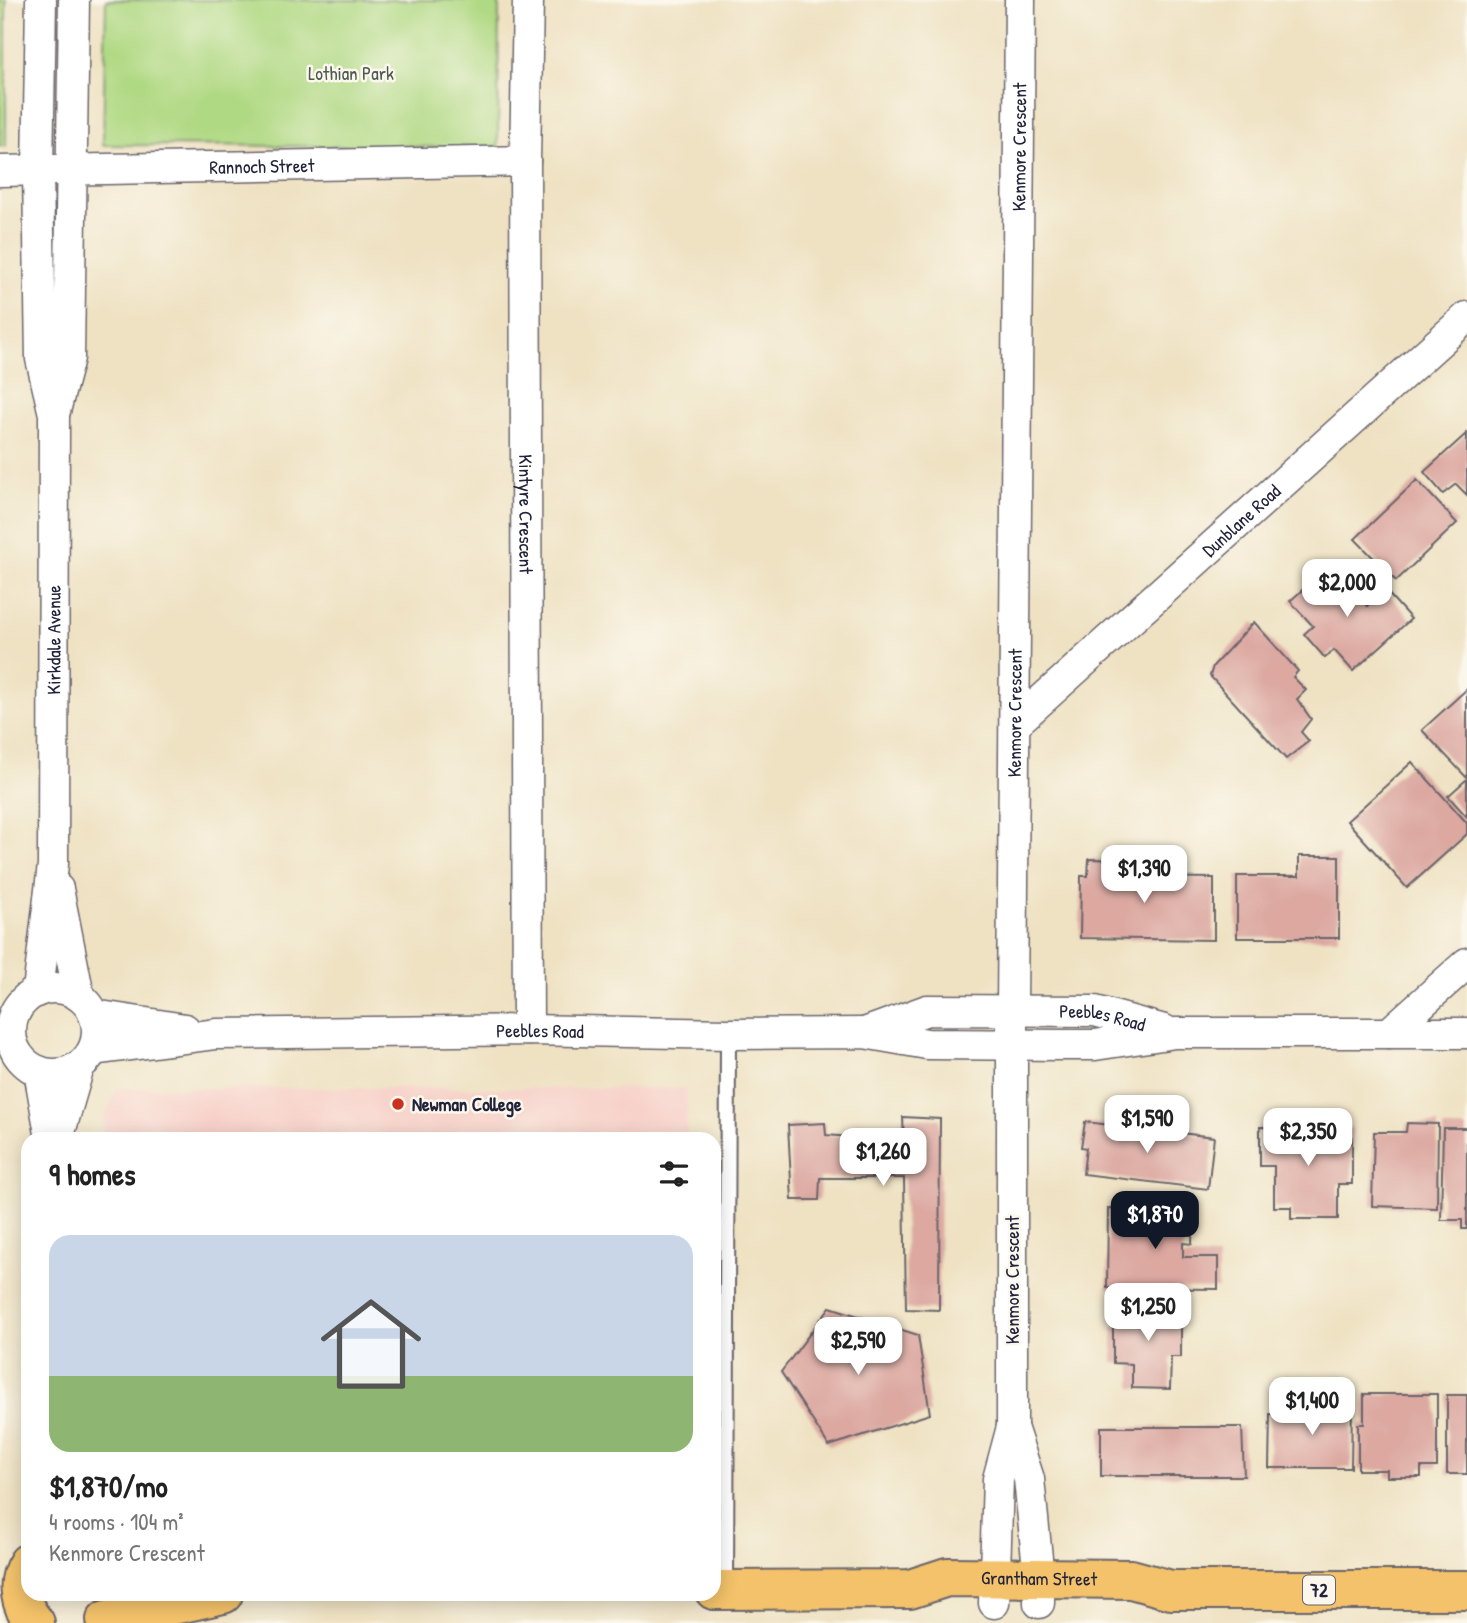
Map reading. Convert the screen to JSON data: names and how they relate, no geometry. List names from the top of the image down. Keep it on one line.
{"streets":{"main road":["Grantham Street","72"],"street":["Kenmore Crescent","Rannoch Street","Kintyre Crescent","Dunblane Road","Kirkdale Avenue","Peebles Road"]},"crossings":[["Kenmore Crescent","Dunblane Road"],["Kenmore Crescent","Peebles Road"],["Kenmore Crescent","Grantham Street"],["Rannoch Street","Kintyre Crescent"],["Rannoch Street","Kirkdale Avenue"],["Kintyre Crescent","Peebles Road"],["Kirkdale Avenue","Peebles Road"]],"parks":["Lothian Park"],"places":["Newman College"],"page":{"price":["$2,000","$1,390","$1,590","$2,350","$1,260","$1,870","$1,250","$2,590","$1,400"],"heading":"9 homes","list":[{"name":"$1,870/mo","note":"4 rooms · 104 m² · Kenmore Crescent"}]}}
